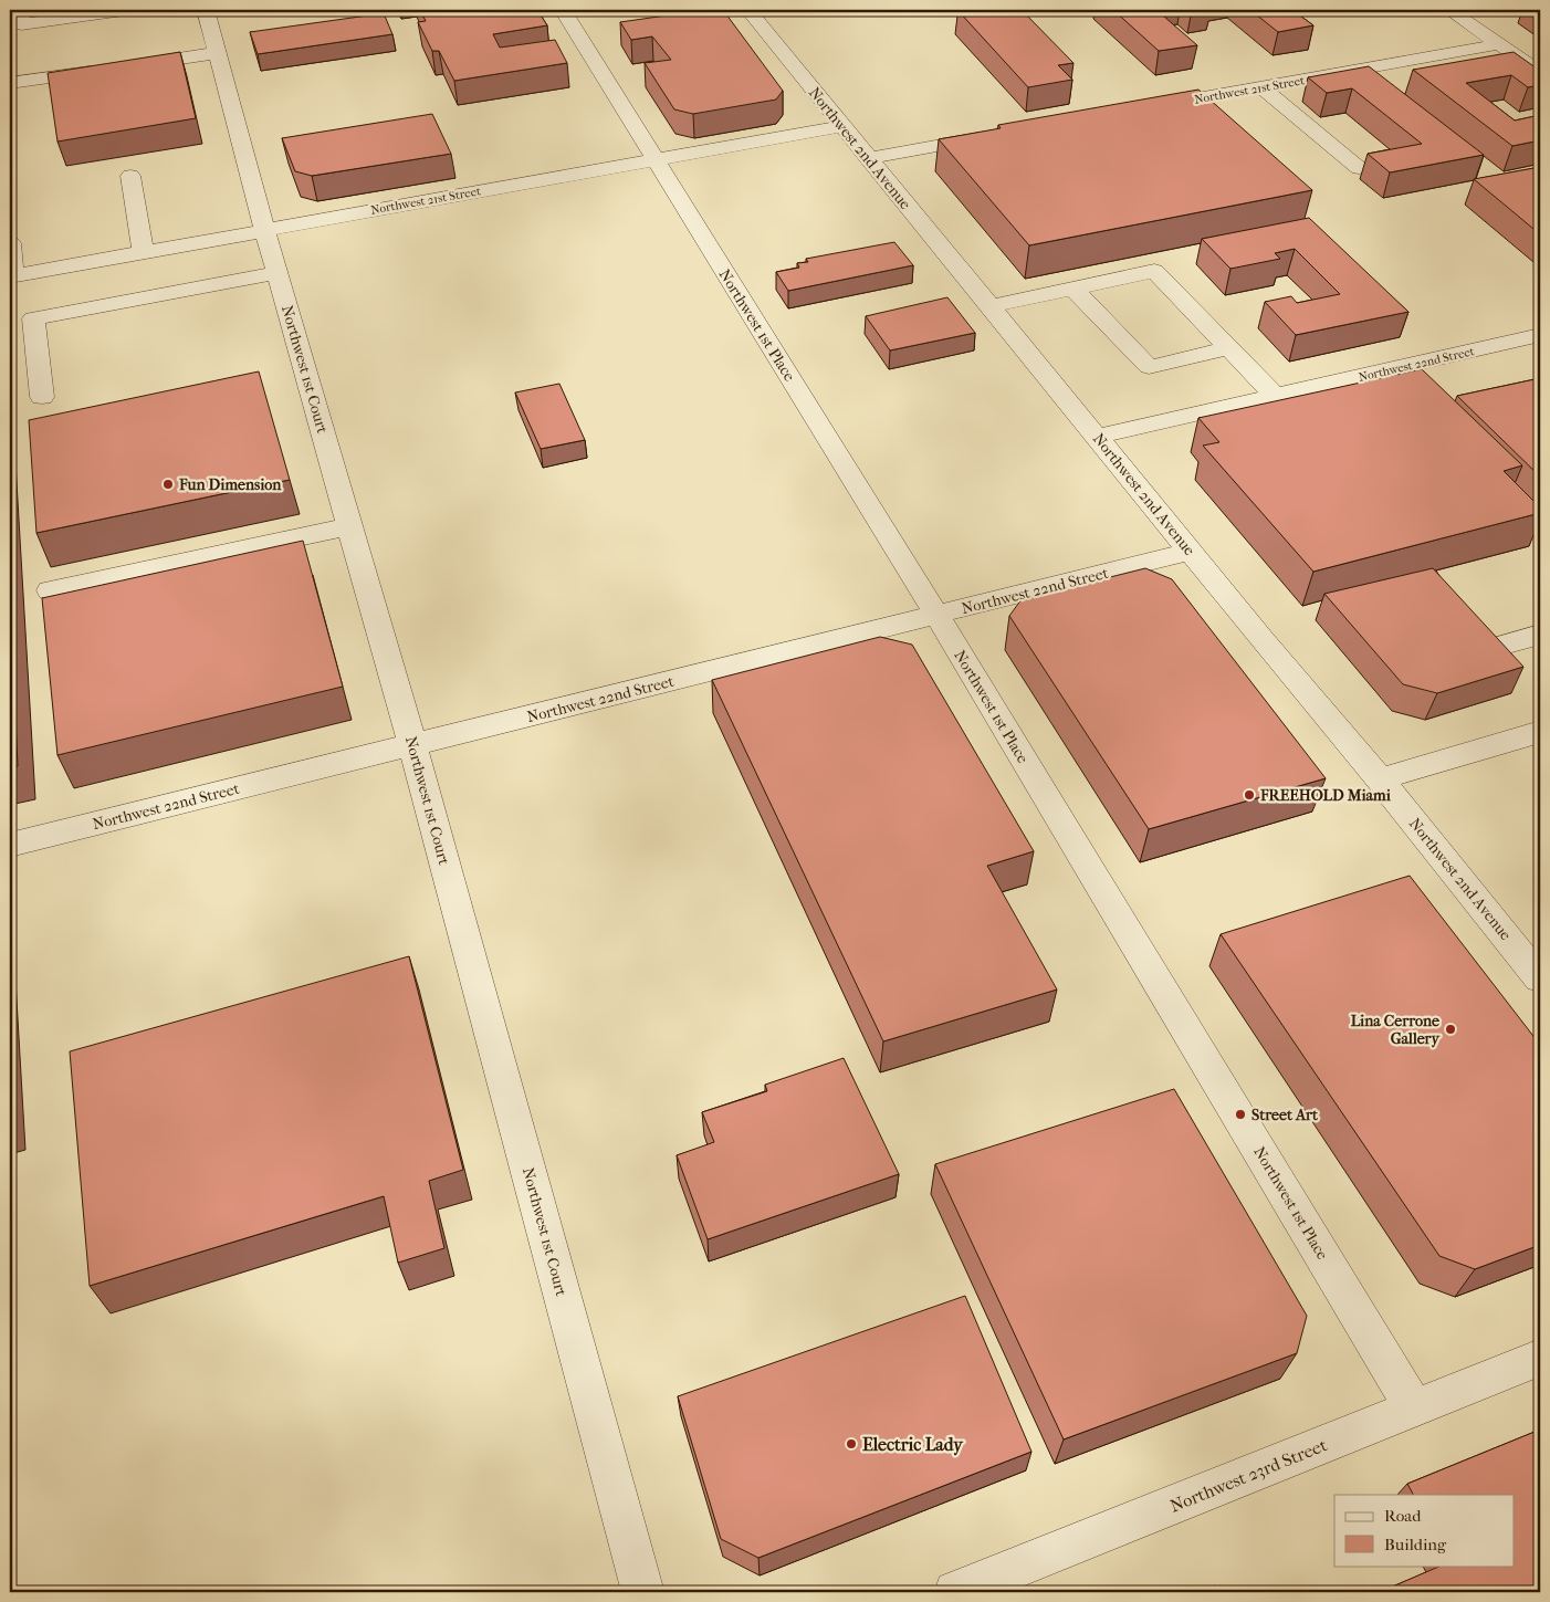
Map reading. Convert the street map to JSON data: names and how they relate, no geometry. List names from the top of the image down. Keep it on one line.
{"streets":{"street":["Northwest 21st Street","Northwest 2nd Avenue","Northwest 1st Place","Northwest 22nd Street","Northwest 1st Court","Northwest 23rd Street"]},"crossings":[["Northwest 21st Street","Northwest 2nd Avenue"],["Northwest 21st Street","Northwest 1st Place"],["Northwest 21st Street","Northwest 1st Court"],["Northwest 2nd Avenue","Northwest 22nd Street"],["Northwest 1st Place","Northwest 22nd Street"],["Northwest 1st Place","Northwest 23rd Street"],["Northwest 22nd Street","Northwest 1st Court"]],"places":["Fun Dimension","FREEHOLD Miami","Lina Cerrone Gallery","Street Art","Electric Lady"],"legend":["Road","Building"]}
